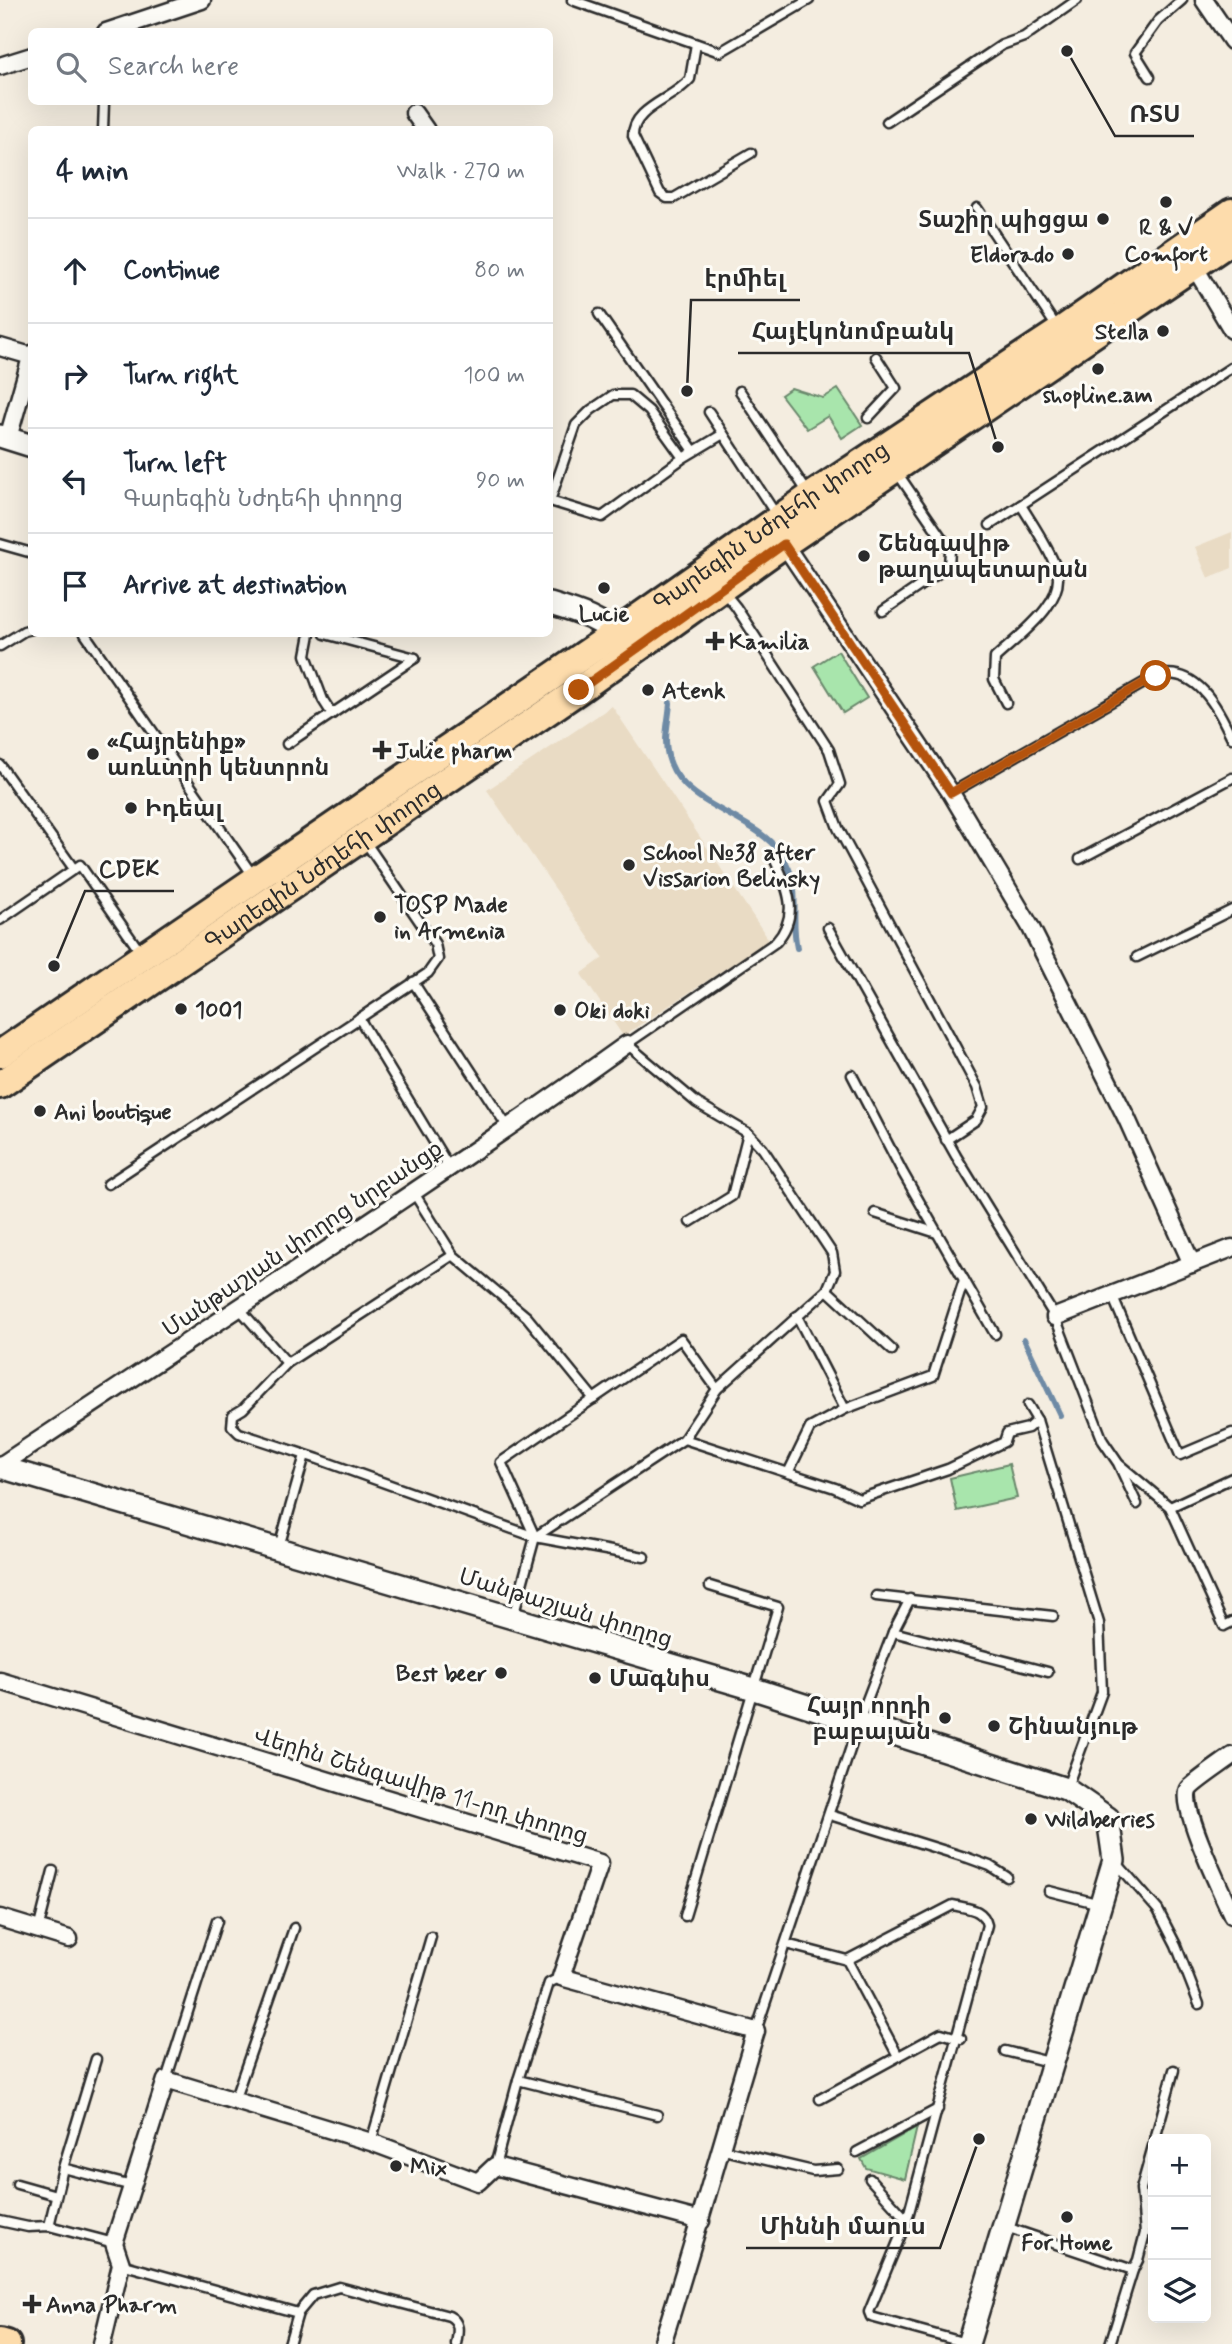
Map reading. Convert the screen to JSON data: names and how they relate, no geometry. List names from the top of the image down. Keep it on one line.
{"streets":{"main road":["Գարեգին Նժդեհի փողոց"],"street":["Մանթաշյան փողոց նրբանցք","Մանթաշյան փողոց","Վերին Շենգավիթ 11-րդ փողոց"]},"crossings":[["Մանթաշյան փողոց նրբանցք","Մանթաշյան փողոց"]],"places":{"other":["ՌՏՍ","R & V Comfort","Տաշիր պիցցա","Eldorado","Stella","shopline.am","էրմիել","Հայէկոնոմբանկ","Շենգավիթ թաղապետարան","Lucie","Atenk","«Հայրենիք» առևտրի կենտրոն","Իդեալ","School №38 after Vissarion Belinsky","TOSP Made in Armenia","CDEK","1001","Oki doki","Ani boutique","Best beer","Մագնիս","Հայր որդի բաբայան","Շինանյութ","Wildberries","Միննի մաուս","Mix","For Home"],"health":["Kamilia","Julie pharm","Anna Pharm"]},"page":{"search":"Search here","heading":["4 min","Walk · 270 m"],"list":[["Continue","80 m"],["Turn right","100 m"],["Turn left","Գարեգին Նժդեհի փողոց","90 m"],"Arrive at destination"],"map_buttons":["+","−"]}}
